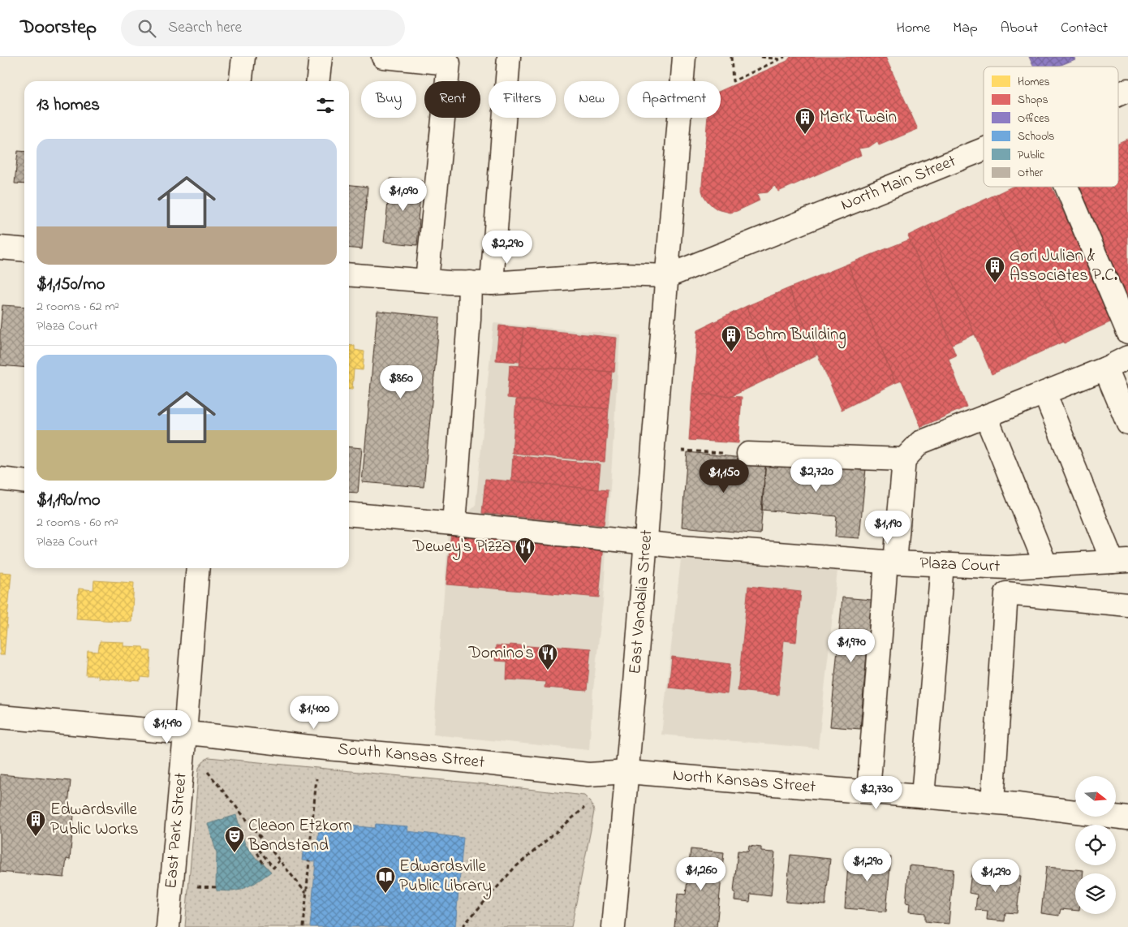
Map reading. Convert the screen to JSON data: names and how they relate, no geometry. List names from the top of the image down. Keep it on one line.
{"streets":{"street":["North Main Street","Plaza Court","East Vandalia Street","South Kansas Street","North Kansas Street","East Park Street"]},"crossings":[["North Main Street","East Vandalia Street"],["Plaza Court","East Vandalia Street"],["East Vandalia Street","South Kansas Street"],["East Vandalia Street","North Kansas Street"],["South Kansas Street","North Kansas Street"],["South Kansas Street","East Park Street"]],"places":{"building":["Mark Twain","Gori Julian & Associates P.C.","Bohm Building","Edwardsville Public Works"],"restaurant":["Dewey's Pizza","Domino's"],"theatre":["Cleaon Etzkorn Bandstand"],"library":["Edwardsville Public Library"]},"legend":["Homes","Shops","Offices","Schools","Public","Other"],"north":"right","page":{"header":"Doorstep","search":"Search here","nav":["Home","Map","About","Contact"],"chip":["Buy","Rent","Filters","New","Apartment"],"heading":"13 homes","list":[{"name":"$1,150/mo","note":"2 rooms · 62 m² · Plaza Court"},{"name":"$1,190/mo","note":"2 rooms · 60 m² · Plaza Court"}],"price":["$1,090","$2,290","$860","$2,720","$1,150","$1,190","$1,970","$1,400","$1,490","$2,730","$1,290","$1,260","$1,290"]}}
